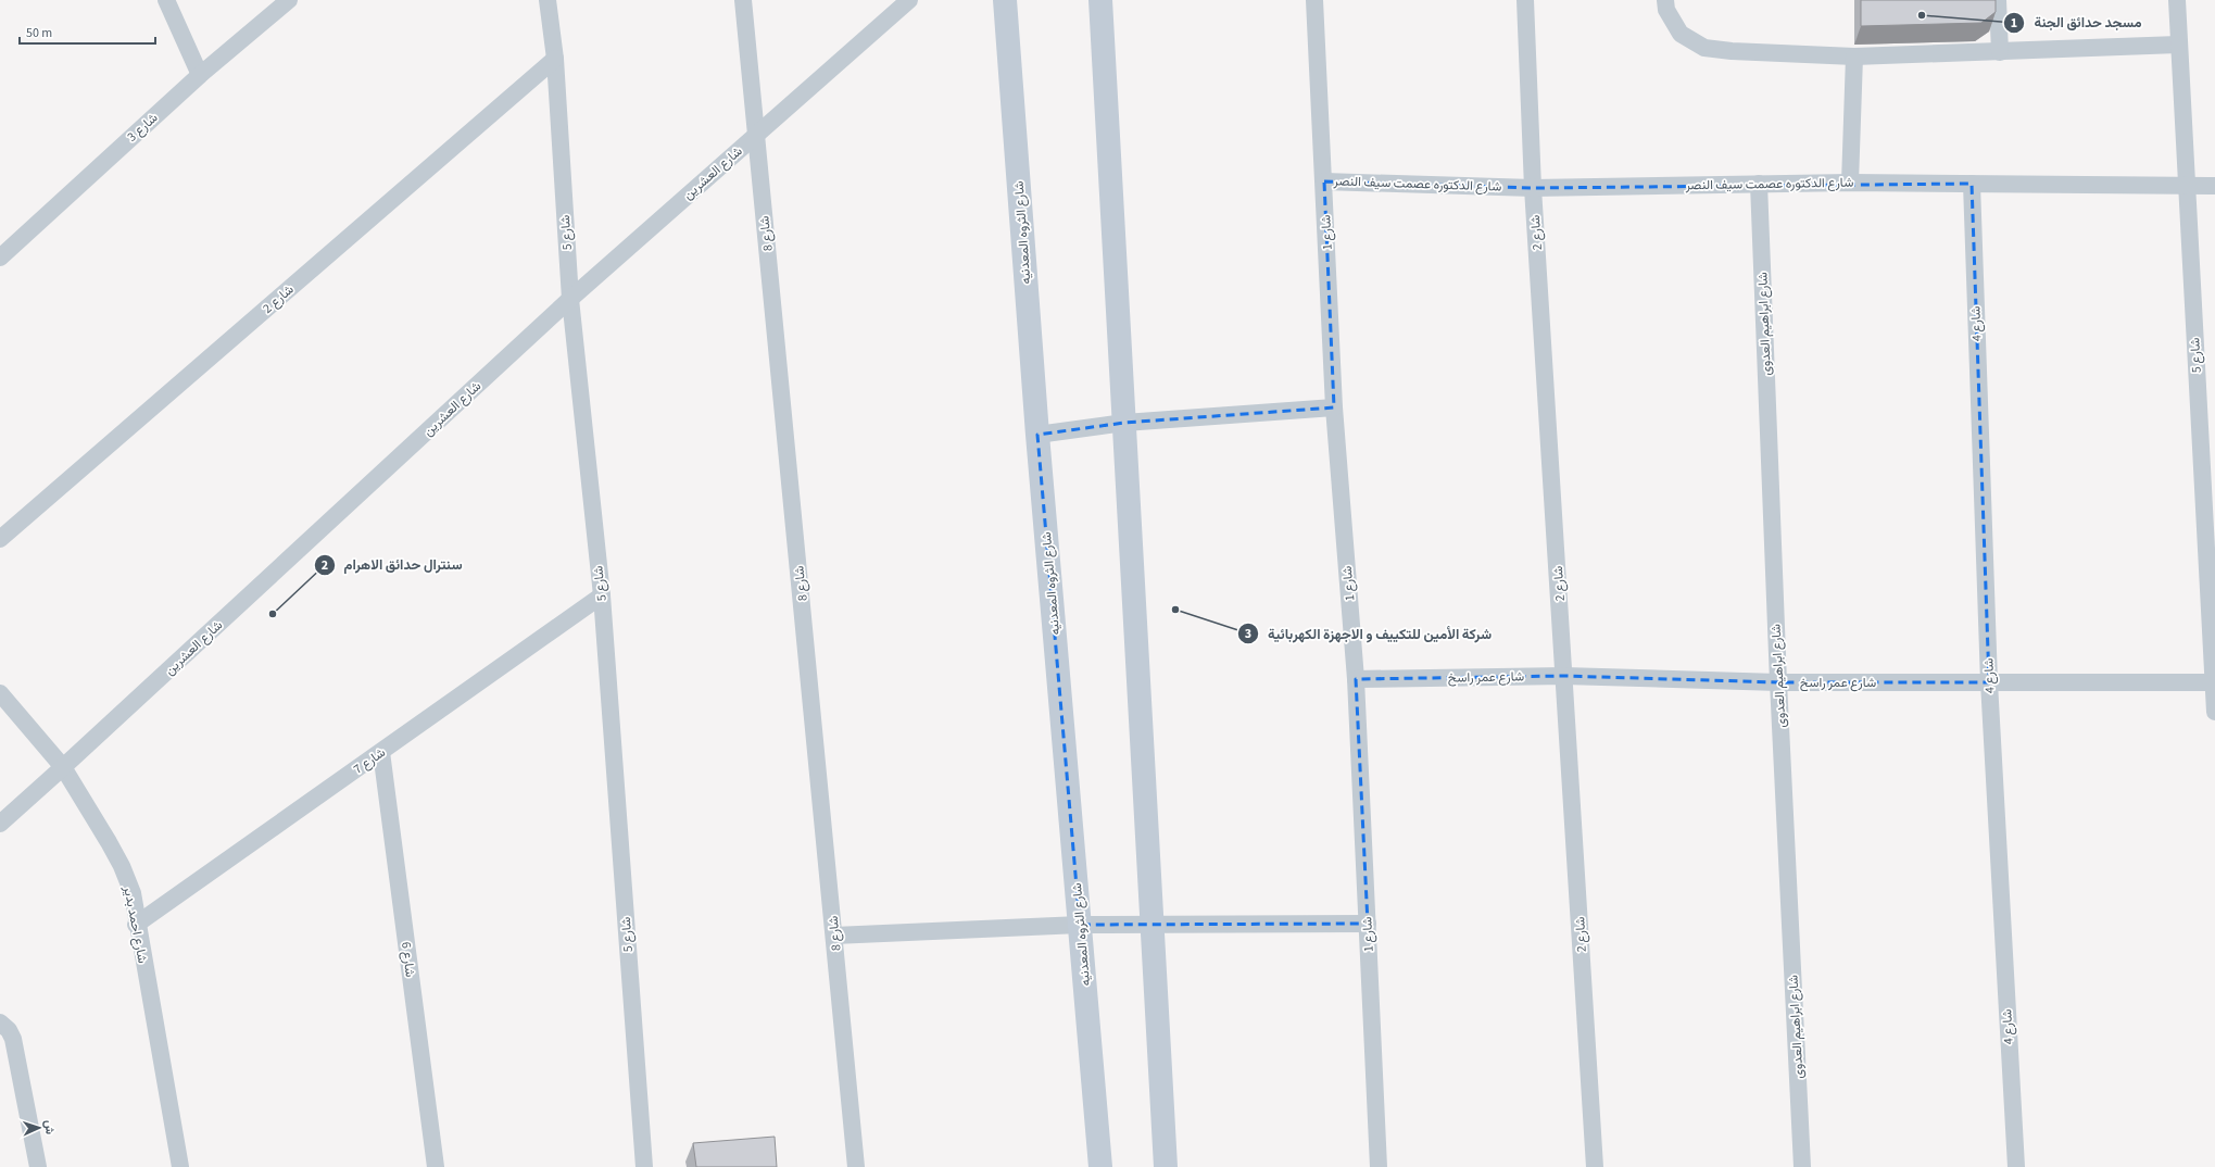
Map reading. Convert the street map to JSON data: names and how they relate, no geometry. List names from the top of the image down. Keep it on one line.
{"streets":{"street":["شارع 3","شارع العشرين","شارع الدكتوره عصمت سيف النصر","شارع 5","شارع الثروه المعدنيه","شارع 1","شارع 2","شارع 8","شارع ابراهيم العدوى","شارع 4","شارع عمر راسخ","شارع 7","شارع احمد بدير","شارع 6"]},"crossings":[["شارع العشرين","شارع 5"],["شارع العشرين","شارع 8"],["شارع العشرين","شارع احمد بدير"],["شارع الدكتوره عصمت سيف النصر","شارع 5"],["شارع الدكتوره عصمت سيف النصر","شارع 1"],["شارع الدكتوره عصمت سيف النصر","شارع 2"],["شارع الدكتوره عصمت سيف النصر","شارع ابراهيم العدوى"],["شارع الدكتوره عصمت سيف النصر","شارع 4"],["شارع 5","شارع 2"],["شارع 5","شارع عمر راسخ"],["شارع 5","شارع 7"],["شارع 1","شارع عمر راسخ"],["شارع 2","شارع عمر راسخ"],["شارع ابراهيم العدوى","شارع عمر راسخ"],["شارع 4","شارع عمر راسخ"],["شارع 7","شارع احمد بدير"],["شارع 7","شارع 6"]],"places":["مسجد حدائق الجنة","شركة الأمين للتكييف و الاجهزة الكهربائية","سنترال حدائق الاهرام"],"scale_bar":"50 m","north":"right"}
